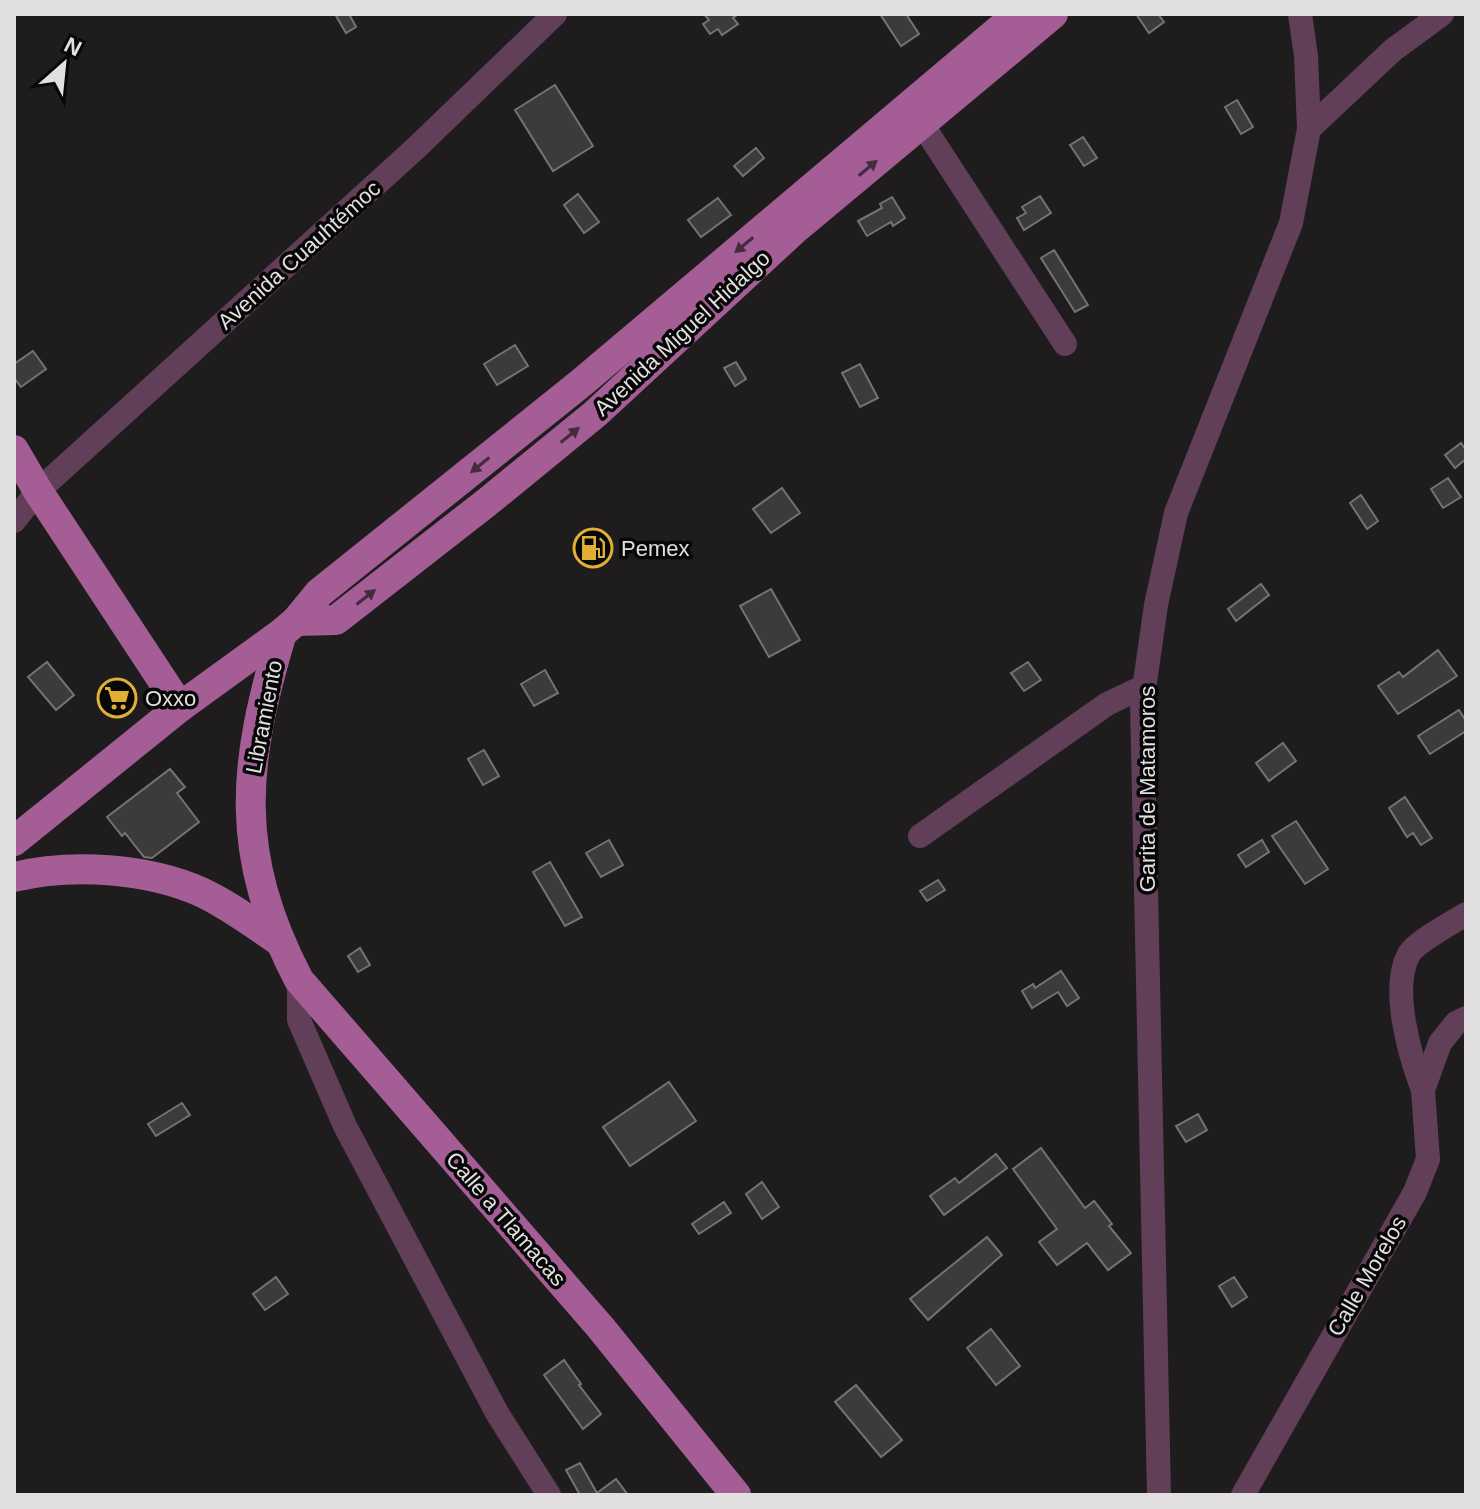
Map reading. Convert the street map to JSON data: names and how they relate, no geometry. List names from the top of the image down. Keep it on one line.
{"streets":{"main road":["Avenida Miguel Hidalgo","Libramiento","Calle a Tlamacas"],"street":["Avenida Cuauhtémoc","Garita de Matamoros","Calle Morelos"]},"crossings":[["Avenida Miguel Hidalgo","Libramiento"],["Libramiento","Calle a Tlamacas"]],"places":{"fuel station":["Pemex"],"supermarket":["Oxxo"]},"north":"top right"}
